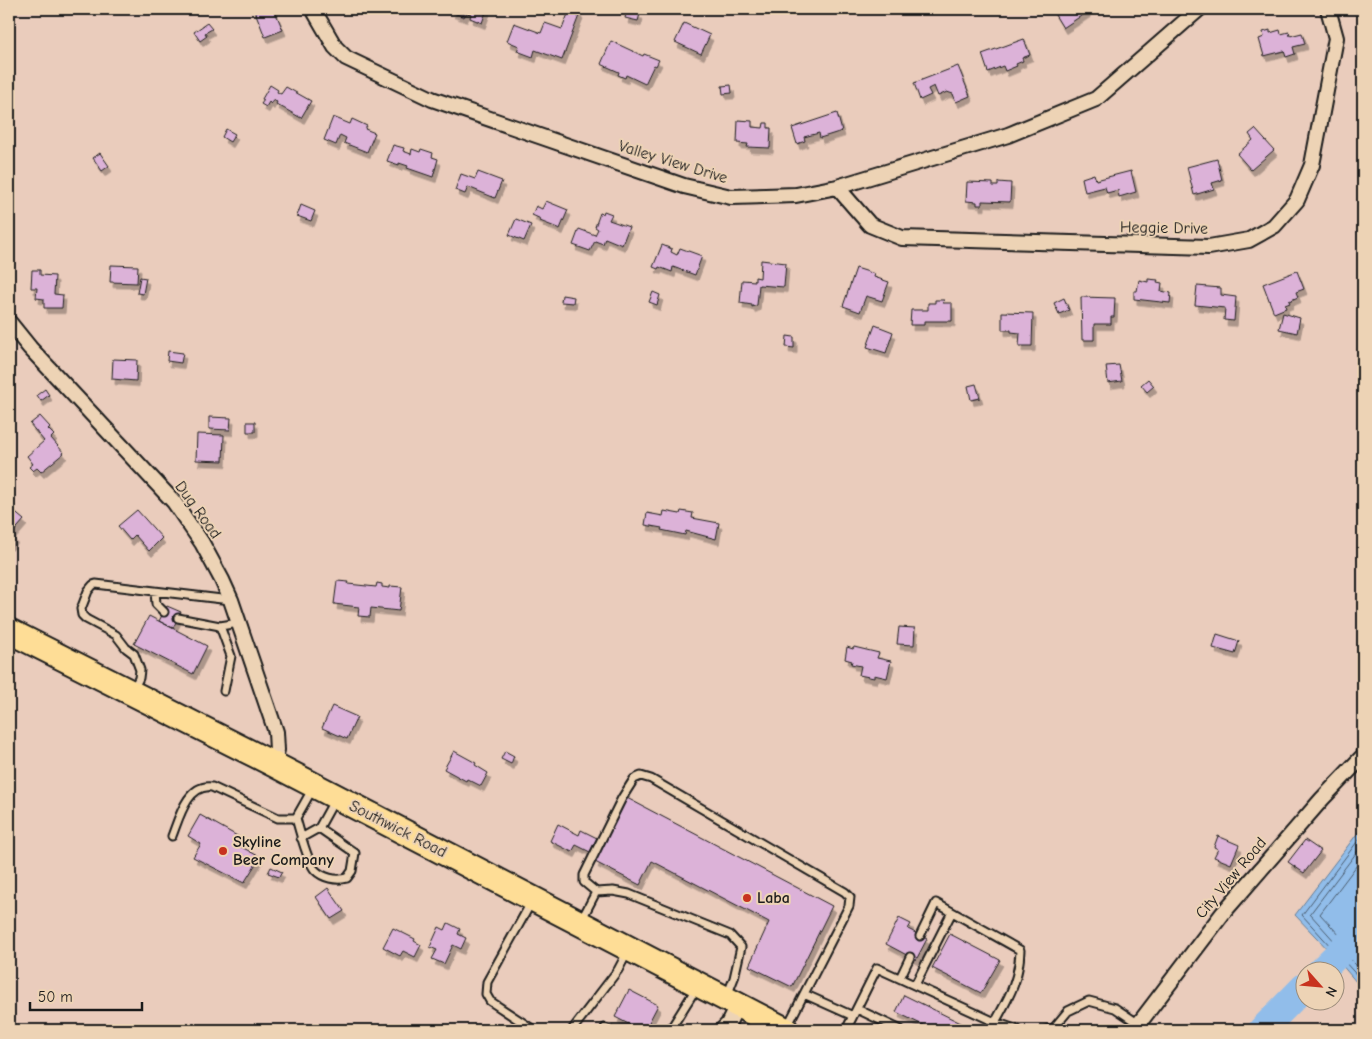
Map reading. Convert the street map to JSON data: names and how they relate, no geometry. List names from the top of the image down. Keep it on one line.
{"streets":{"highway":["Southwick Road"],"street":["Valley View Drive","Heggie Drive","Dug Road","City View Road"]},"crossings":[["Valley View Drive","Heggie Drive"],["Dug Road","Southwick Road"]],"places":["Skyline Beer Company","Laba"],"scale_bar":"50 m","north":"bottom right"}
